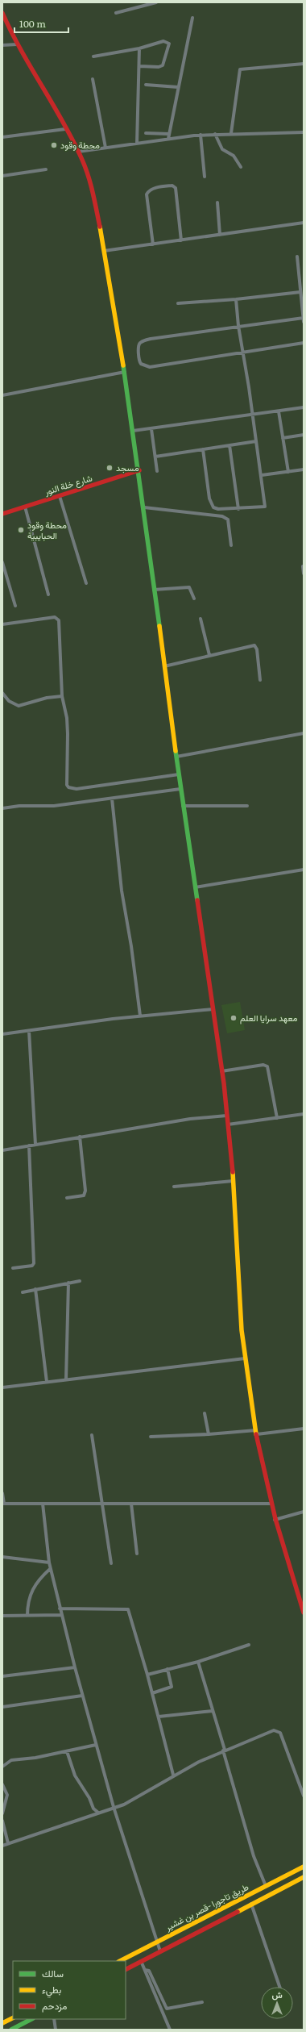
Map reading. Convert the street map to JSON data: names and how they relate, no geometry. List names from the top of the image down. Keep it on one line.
{"streets":{"main road":["شارع خلة النور","طريق تاجورا -قصر بن غشير"]},"places":["محطة وقود","مسجد","محطة وقود الحبايبية","معهد سرايا العلم"],"legend":["سالك","بطيء","مزدحم"],"scale_bar":"100 m","north":"top"}
